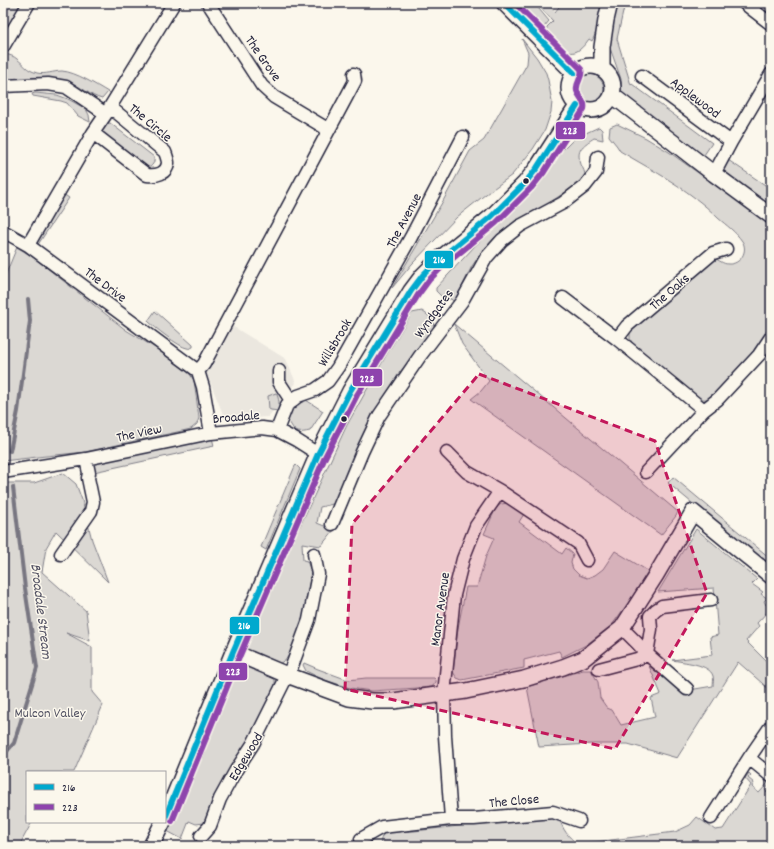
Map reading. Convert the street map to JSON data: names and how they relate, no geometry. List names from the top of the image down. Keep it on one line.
{"streets":{"street":["The Grove","Applewood","The Circle","The Avenue","The Drive","The Oaks","Wyndgates","Willsbrook","Broadale","The View","Manor Avenue","Edgewood","The Close"]},"crossings":[["The Circle","The Drive"],["The Avenue","Willsbrook"],["Willsbrook","Broadale"],["Broadale","The View"]],"water":["Broadale Stream"],"parks":["Mulcon Valley"],"lines":["transit line 216","transit line 223"],"legend":["216","223"]}
